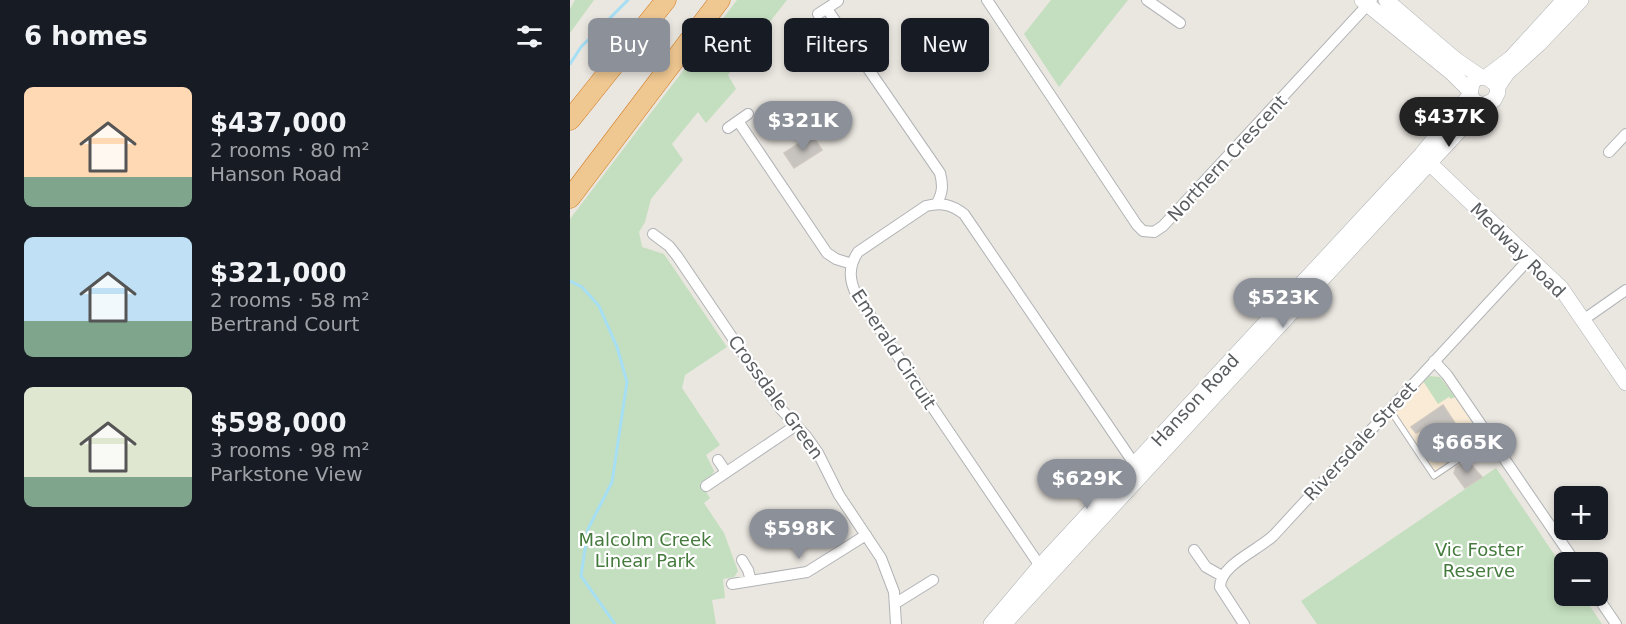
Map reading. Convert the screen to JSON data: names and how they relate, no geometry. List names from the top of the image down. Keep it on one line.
{"streets":{"street":["Northern Crescent","Medway Road","Emerald Circuit","Crossdale Green","Hanson Road","Riversdale Street"]},"crossings":[["Medway Road","Hanson Road"],["Medway Road","Riversdale Street"],["Emerald Circuit","Hanson Road"]],"parks":["Malcolm Creek Linear Park","Vic Foster Reserve"],"page":{"heading":"6 homes","chip":["Buy","Rent","Filters","New"],"list":[{"name":"$437,000","note":"2 rooms · 80 m² · Hanson Road"},{"name":"$321,000","note":"2 rooms · 58 m² · Bertrand Court"},{"name":"$598,000","note":"3 rooms · 98 m² · Parkstone View"}],"price":["$437K","$321K","$523K","$665K","$629K","$598K"],"map_buttons":["+","−"]}}
